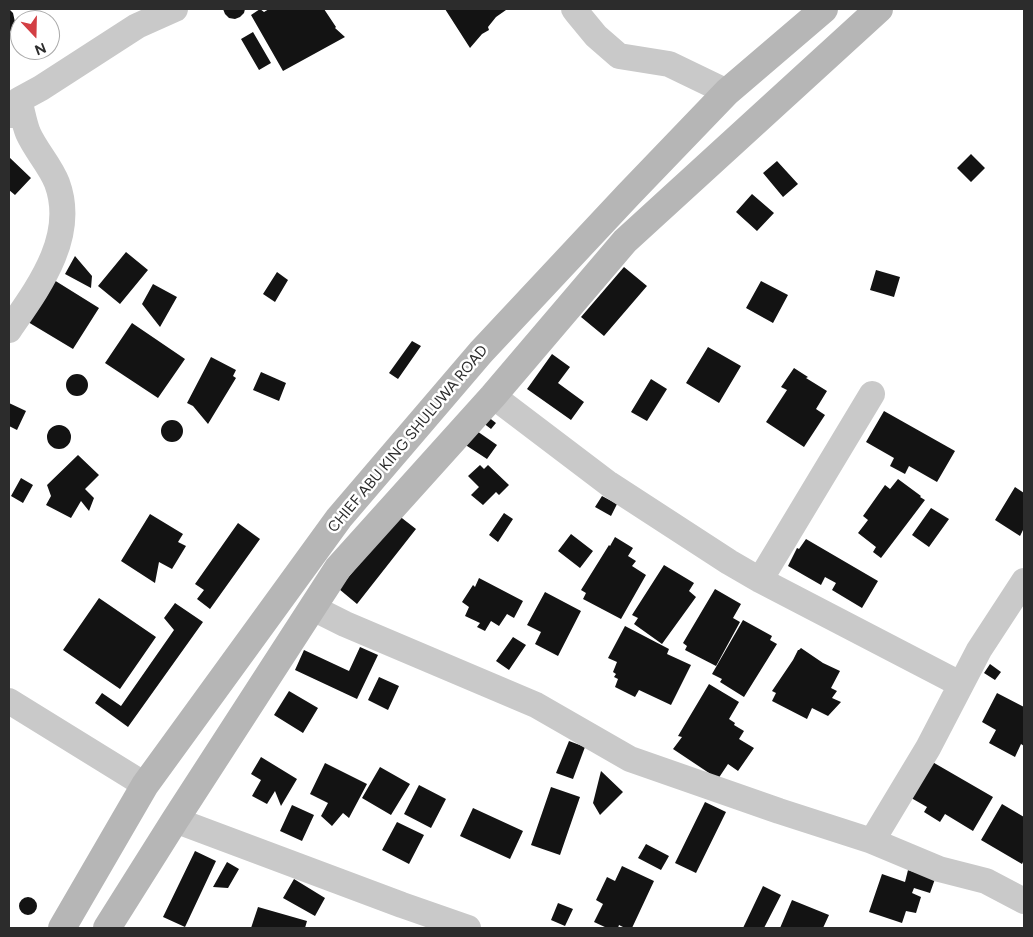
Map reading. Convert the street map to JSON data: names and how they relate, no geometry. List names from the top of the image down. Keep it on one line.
{"streets":{"street":["CHIEF ABU KING SHULUWA ROAD"]},"north":"bottom"}
